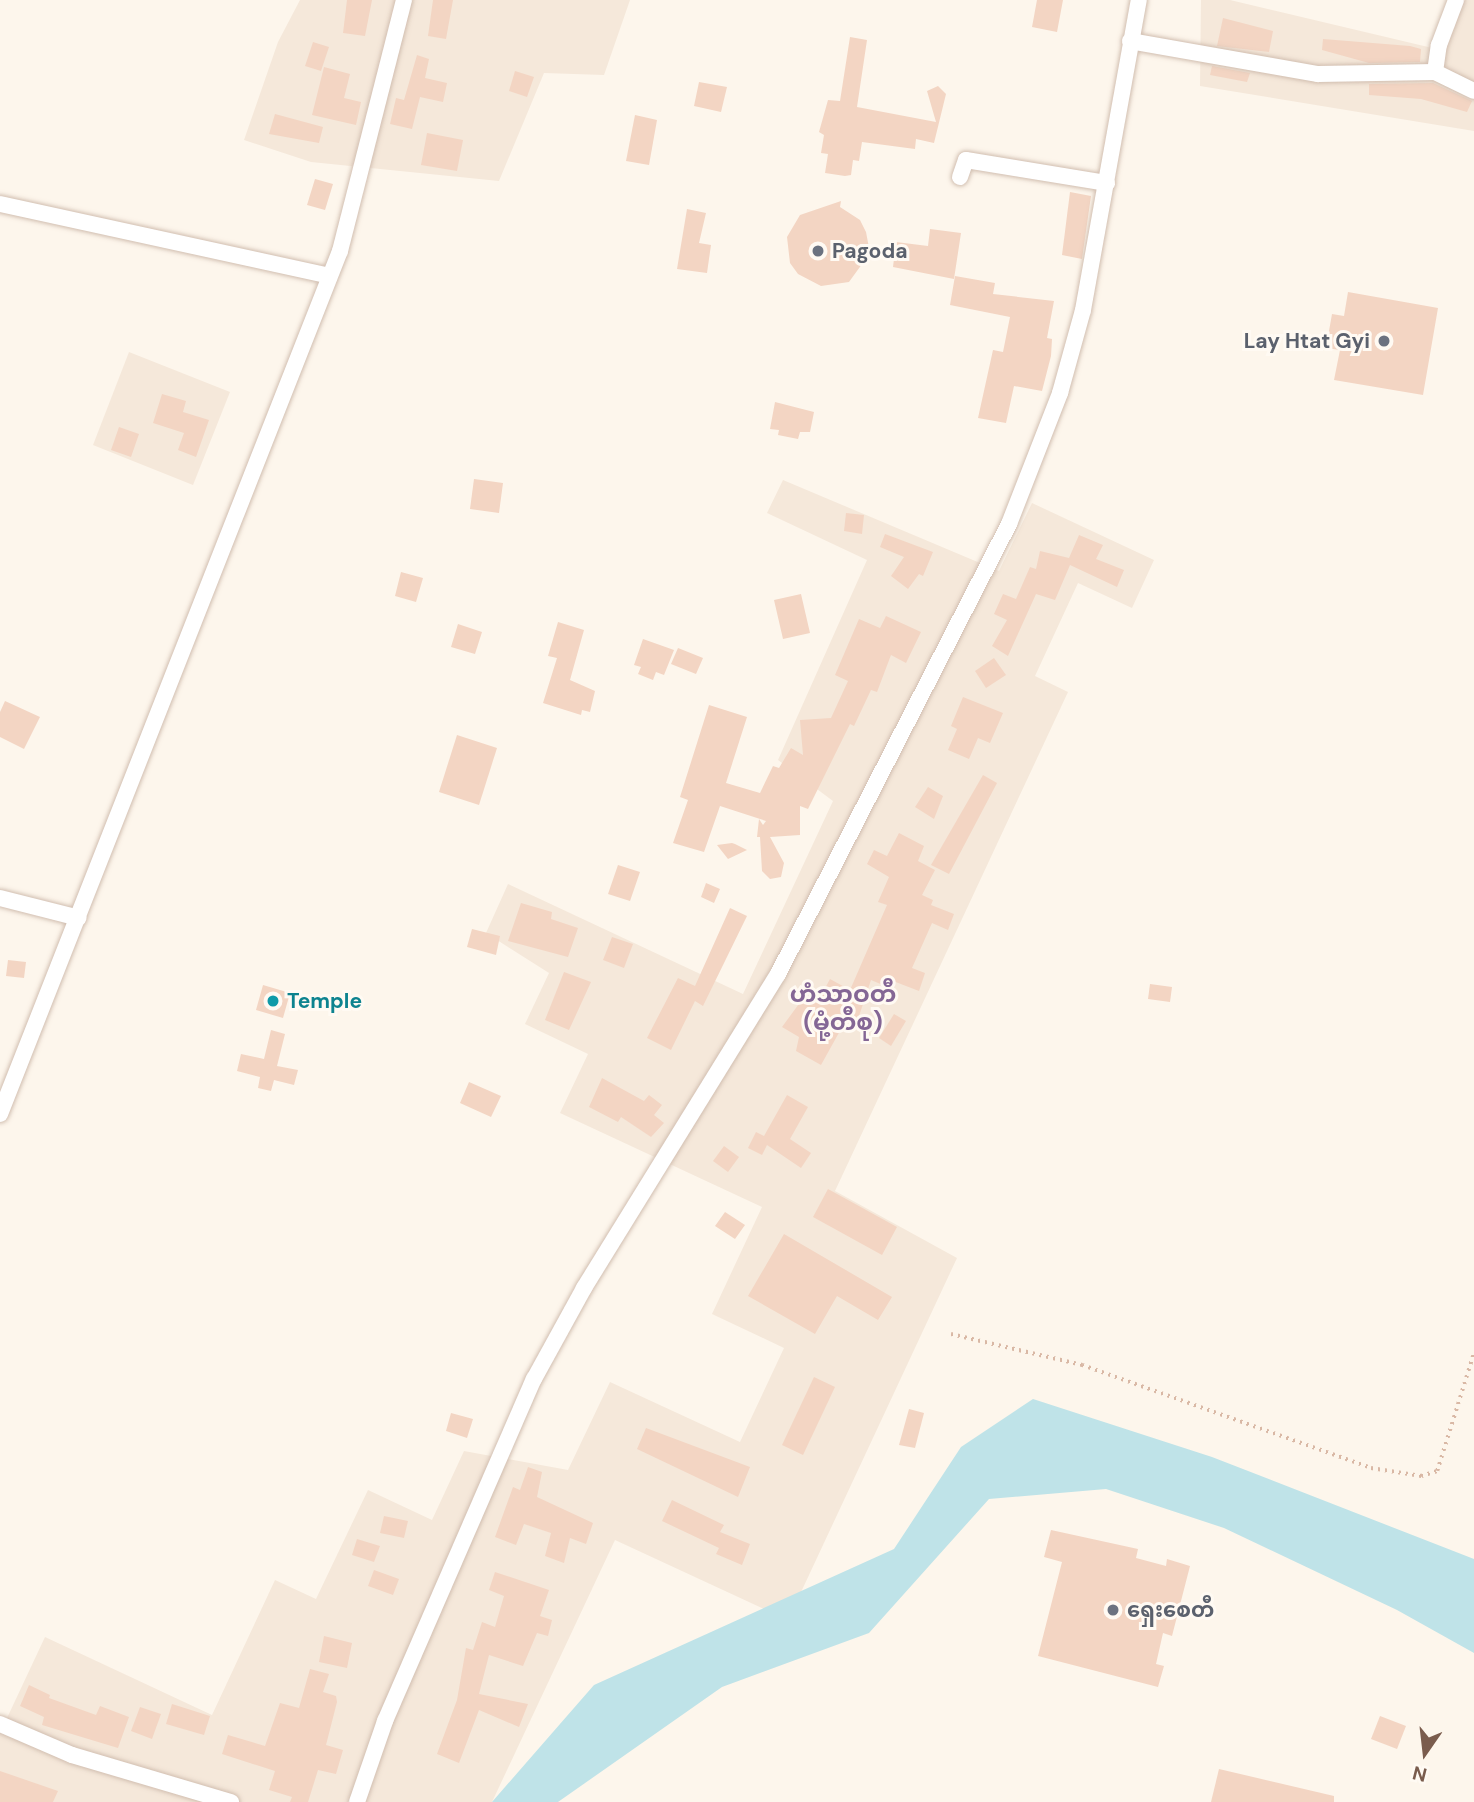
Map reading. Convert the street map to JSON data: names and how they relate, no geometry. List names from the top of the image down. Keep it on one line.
{"districts":["ဟံသာဝတီ (မုံ့တီစု)"],"places":["Pagoda","Lay Htat Gyi","Temple","ရှေးစေတီ"],"north":"bottom"}
